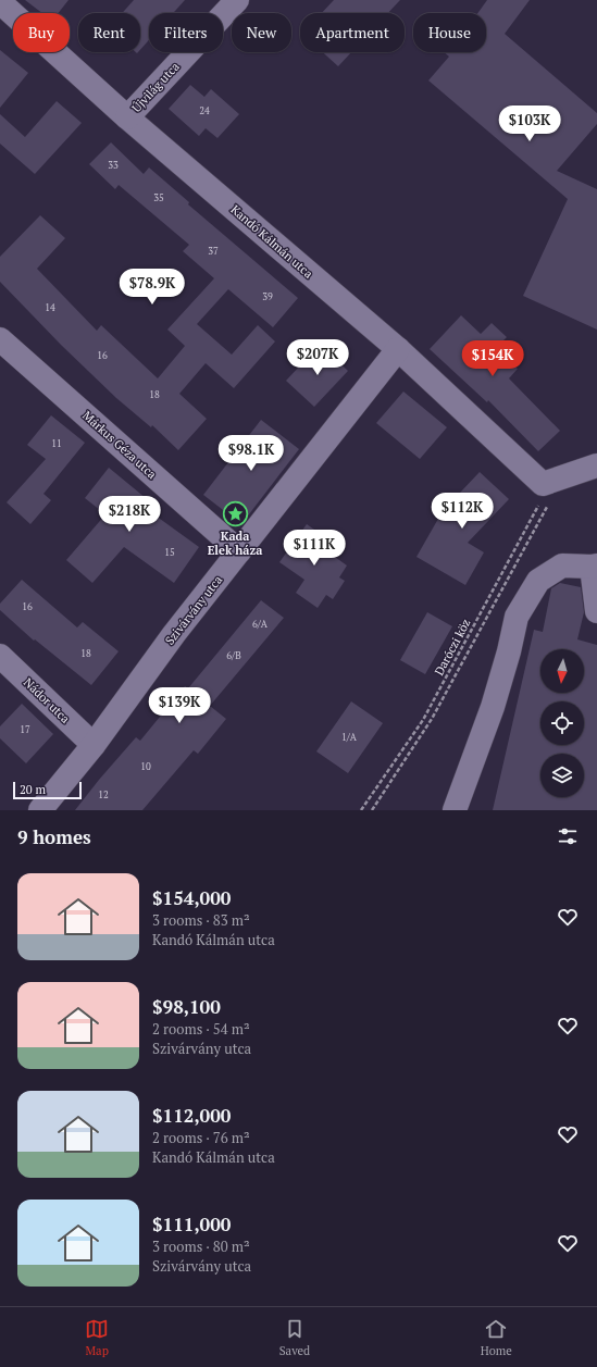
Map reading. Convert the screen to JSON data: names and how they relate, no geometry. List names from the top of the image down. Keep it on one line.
{"streets":{"street":["Újvilág utca","Kandó Kálmán utca","Márkus Géza utca","Szivárvány utca","Nádor utca"],"path":["Daróczi köz"]},"crossings":[["Újvilág utca","Kandó Kálmán utca"],["Kandó Kálmán utca","Szivárvány utca"],["Kandó Kálmán utca","Daróczi köz"],["Márkus Géza utca","Szivárvány utca"],["Szivárvány utca","Nádor utca"]],"places":{"place":["Kada Elek háza"]},"house_numbers":["24","33","35","37","39","14","16","18","11","15","16","6/A","18","6/B","17","1/A","10","12"],"scale_bar":"20 m","north":"bottom","page":{"chip":["Buy","Rent","Filters","New","Apartment","House"],"price":["$103K","$78.9K","$207K","$154K","$98.1K","$112K","$218K","$111K","$139K"],"scale":"20 m","heading":"9 homes","list":[{"name":"$154,000","note":"3 rooms · 83 m² · Kandó Kálmán utca"},{"name":"$98,100","note":"2 rooms · 54 m² · Szivárvány utca"},{"name":"$112,000","note":"2 rooms · 76 m² · Kandó Kálmán utca"},{"name":"$111,000","note":"3 rooms · 80 m² · Szivárvány utca"}],"tabs":["Map","Saved","Home"]}}
